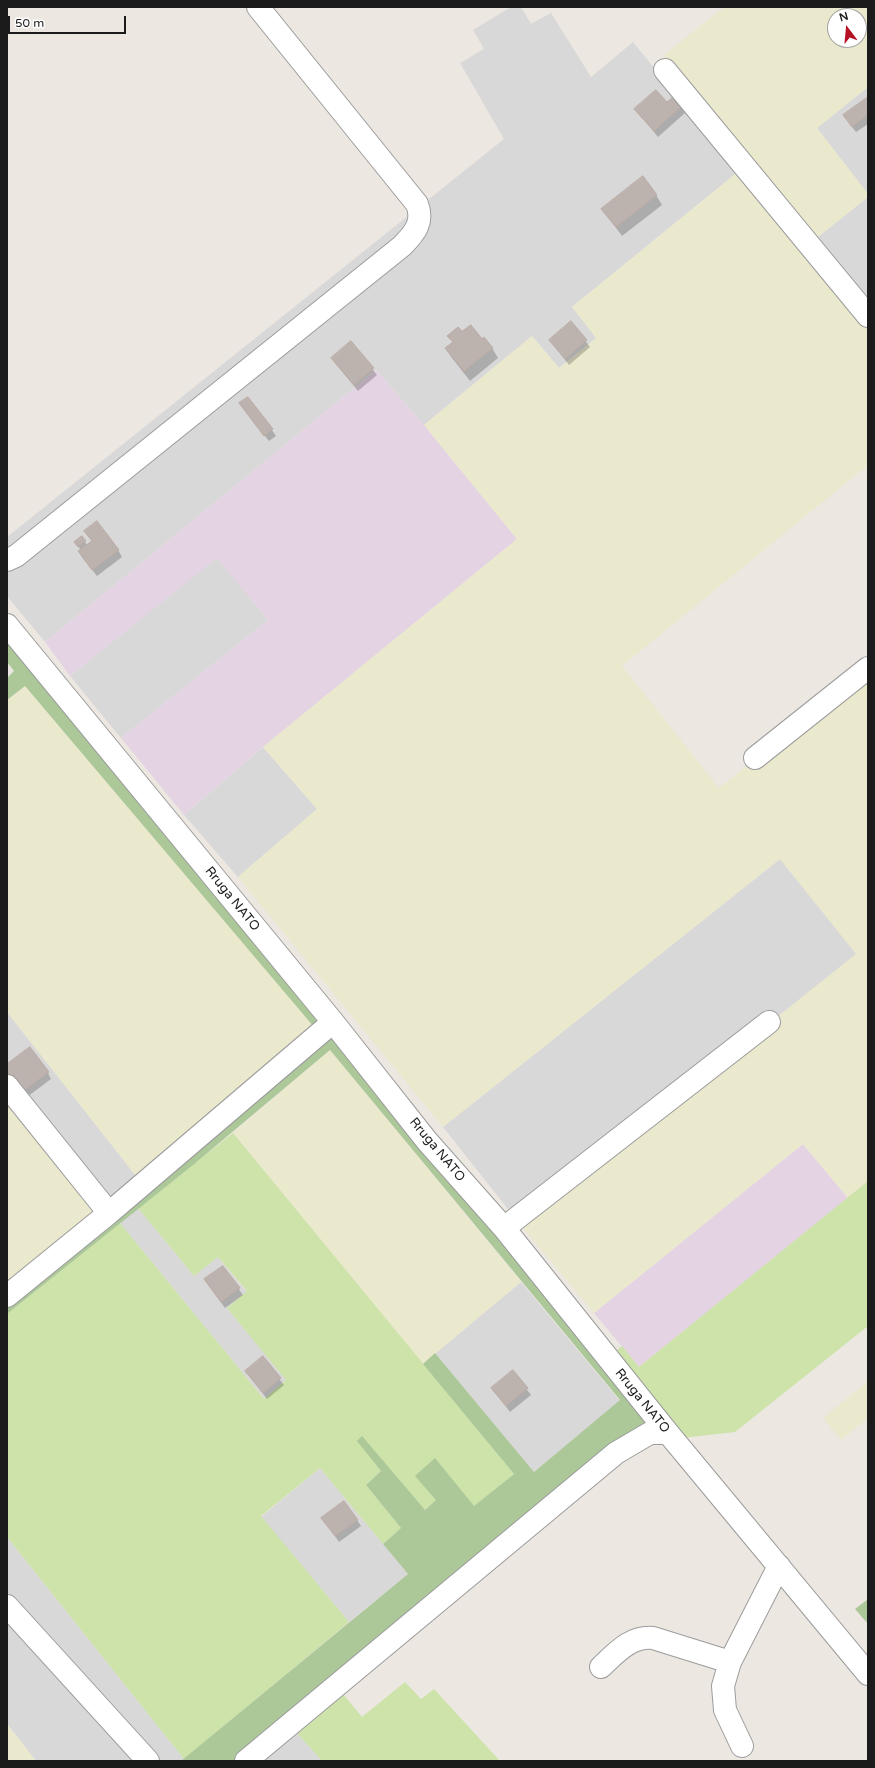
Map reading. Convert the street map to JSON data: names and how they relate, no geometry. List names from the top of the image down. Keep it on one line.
{"streets":{"street":["Rruga NATO"]},"scale_bar":"50 m","north":"top"}
